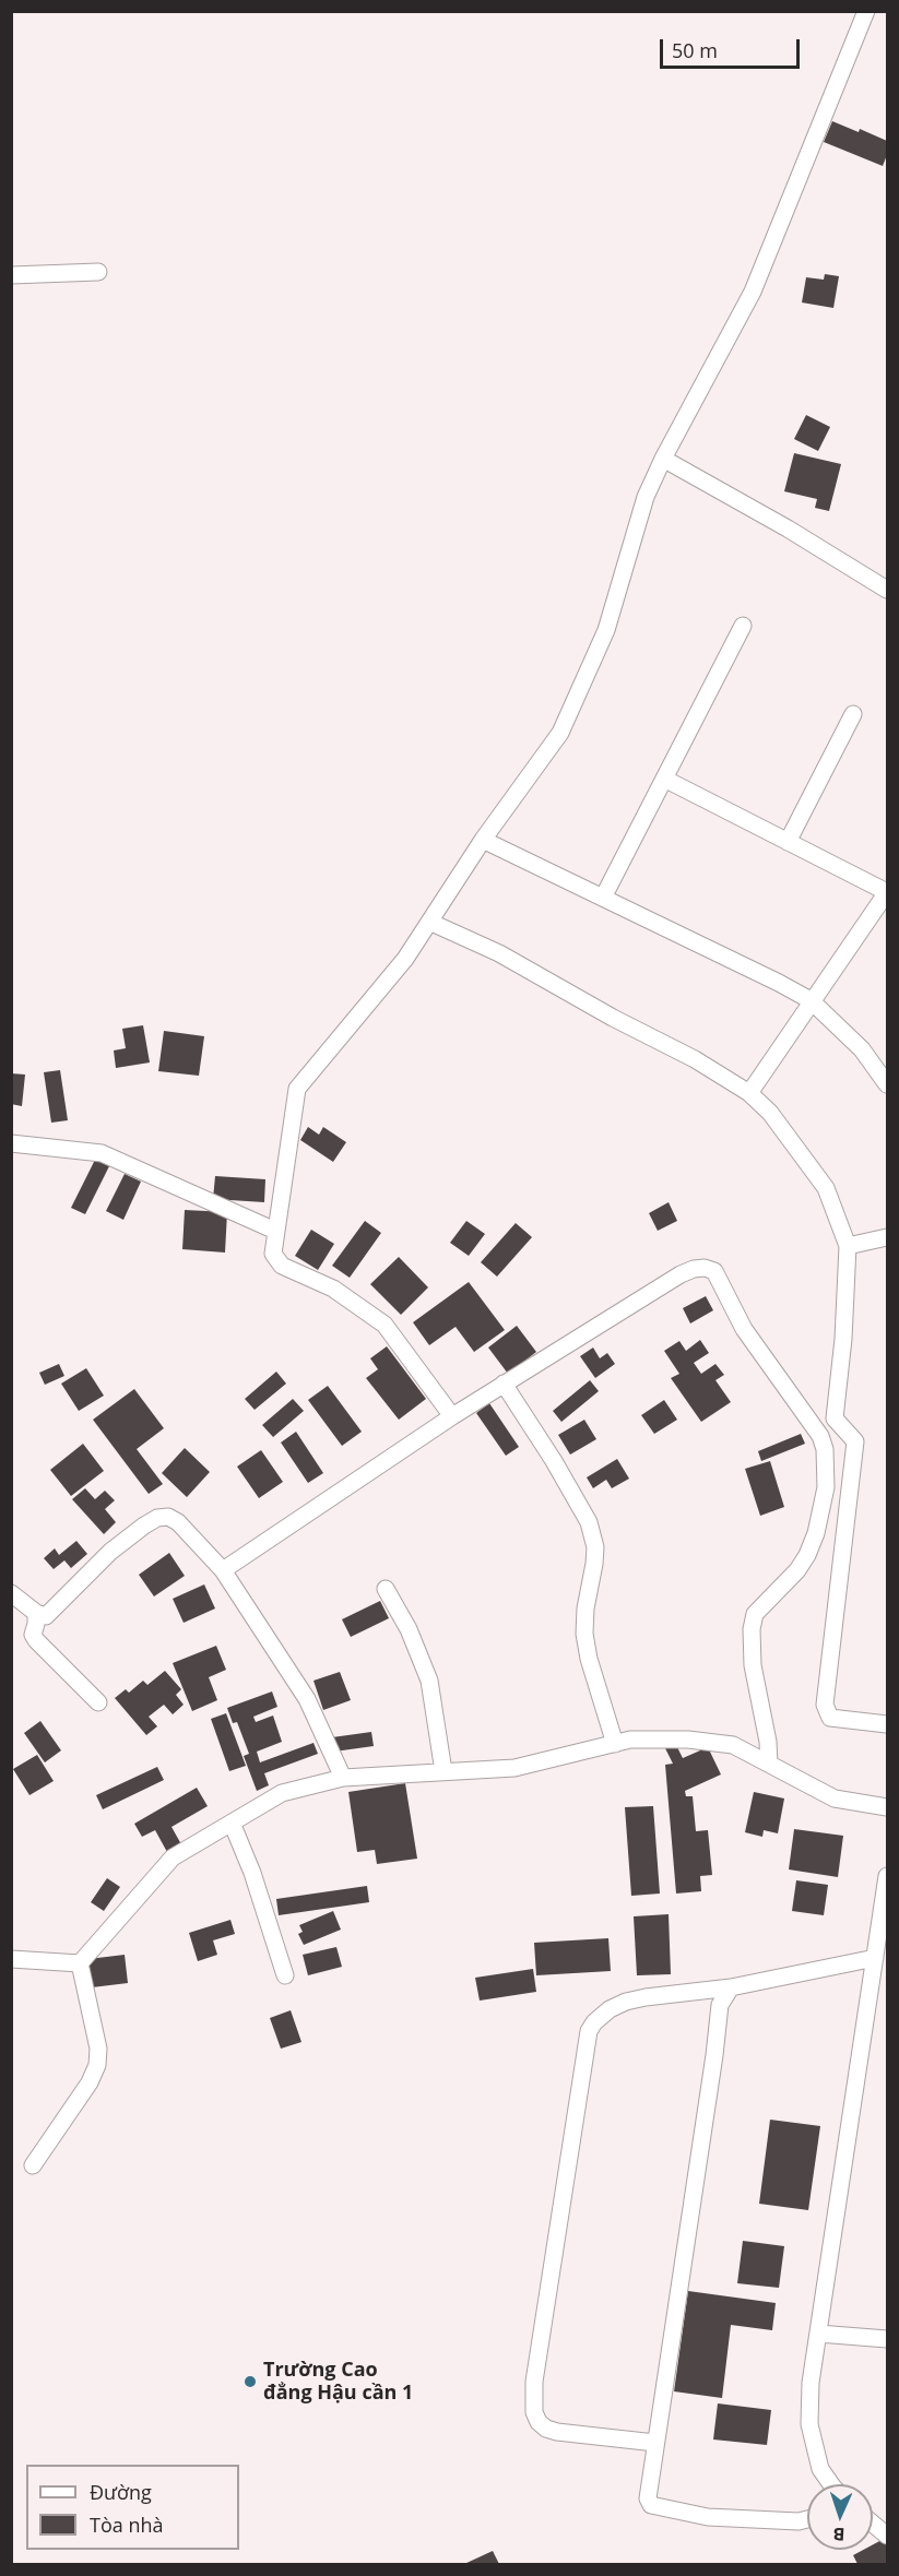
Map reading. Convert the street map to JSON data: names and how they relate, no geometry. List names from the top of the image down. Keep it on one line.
{"places":["Trường Cao đẳng Hậu cần 1"],"legend":["Đường","Tòa nhà"],"scale_bar":"50 m","north":"bottom"}
